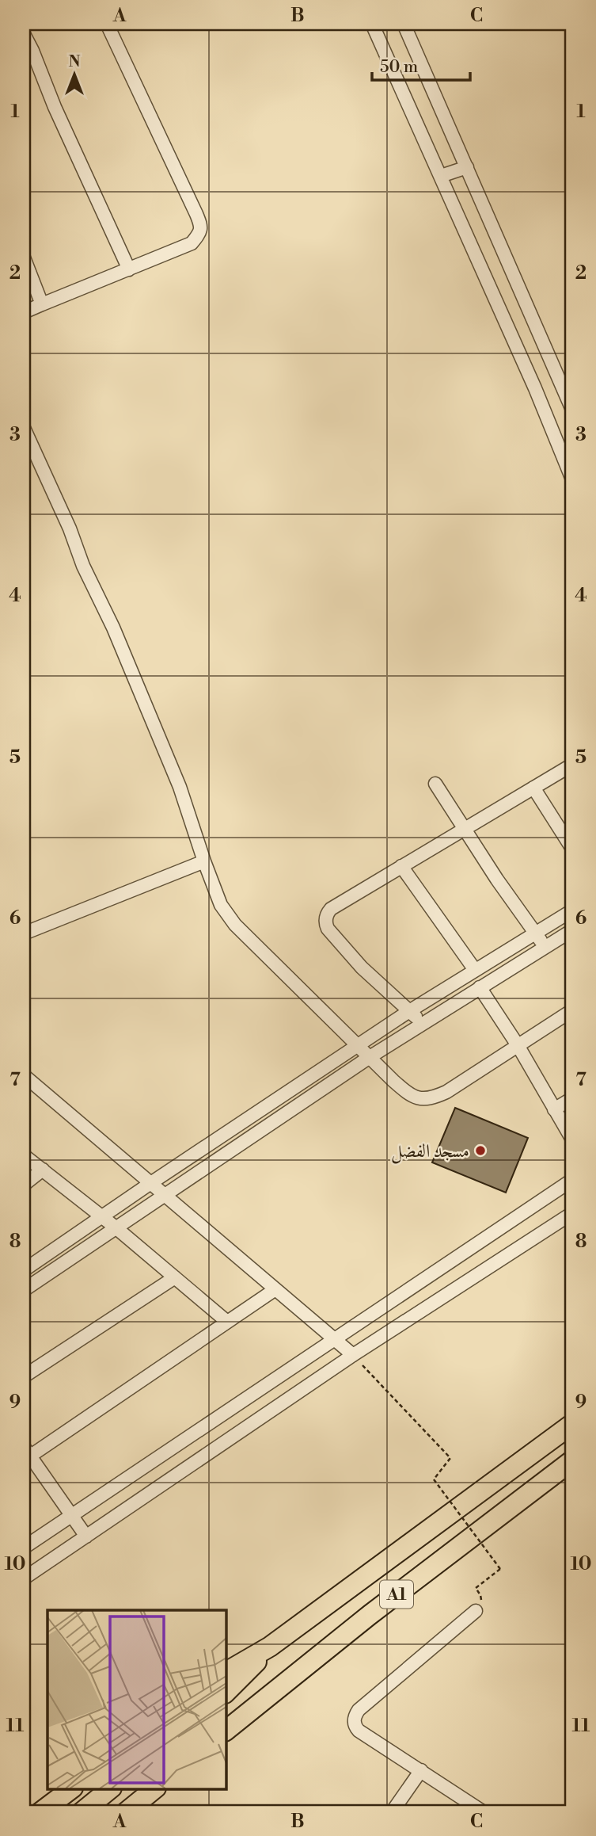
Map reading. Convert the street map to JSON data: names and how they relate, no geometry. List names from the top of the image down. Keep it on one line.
{"streets":{"highway":["A1"]},"places":["مسجد الفضل"],"scale_bar":"50 m","north":"top","grid":{"columns":["A","B","C"],"rows":["1","2","3","4","5","6","7","8","9","10","11"]}}
